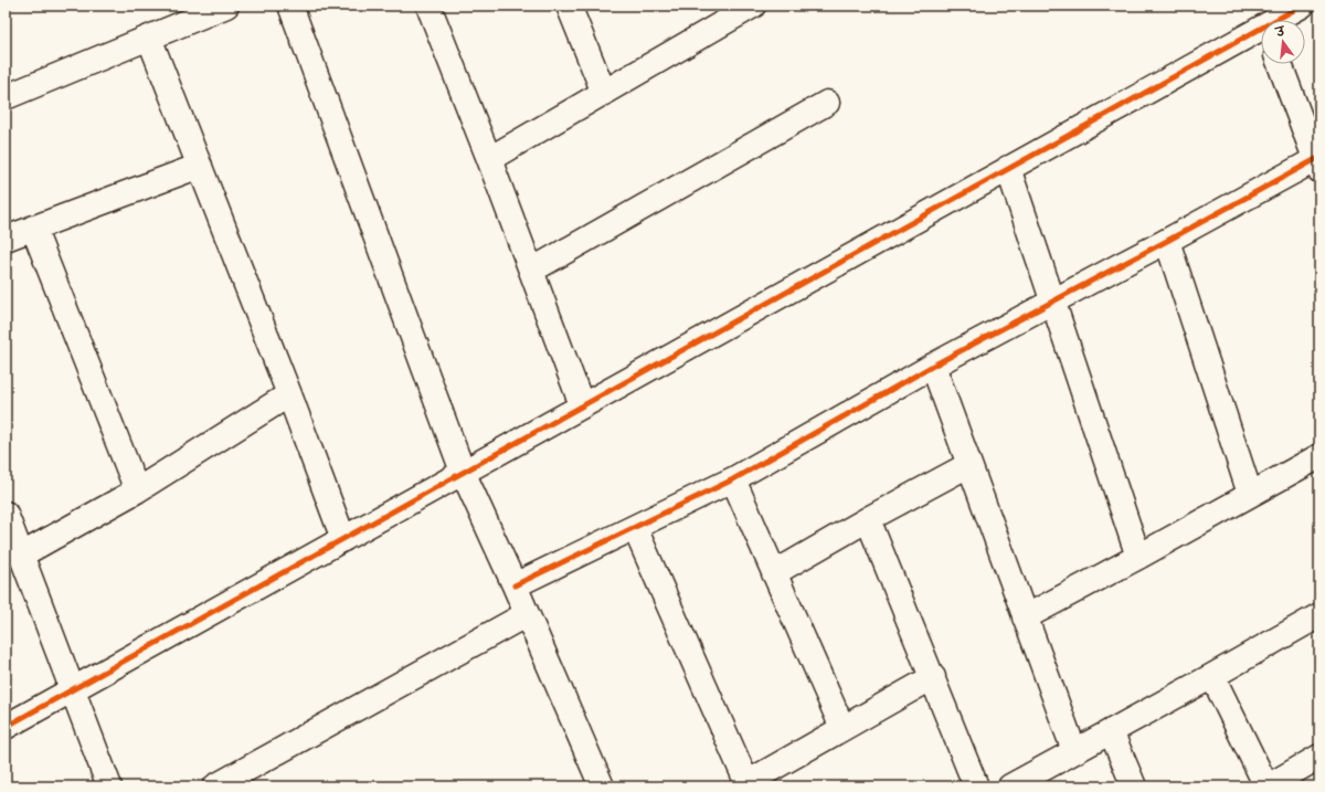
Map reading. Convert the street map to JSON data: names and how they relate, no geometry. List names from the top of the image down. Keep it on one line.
{"north":"top"}
